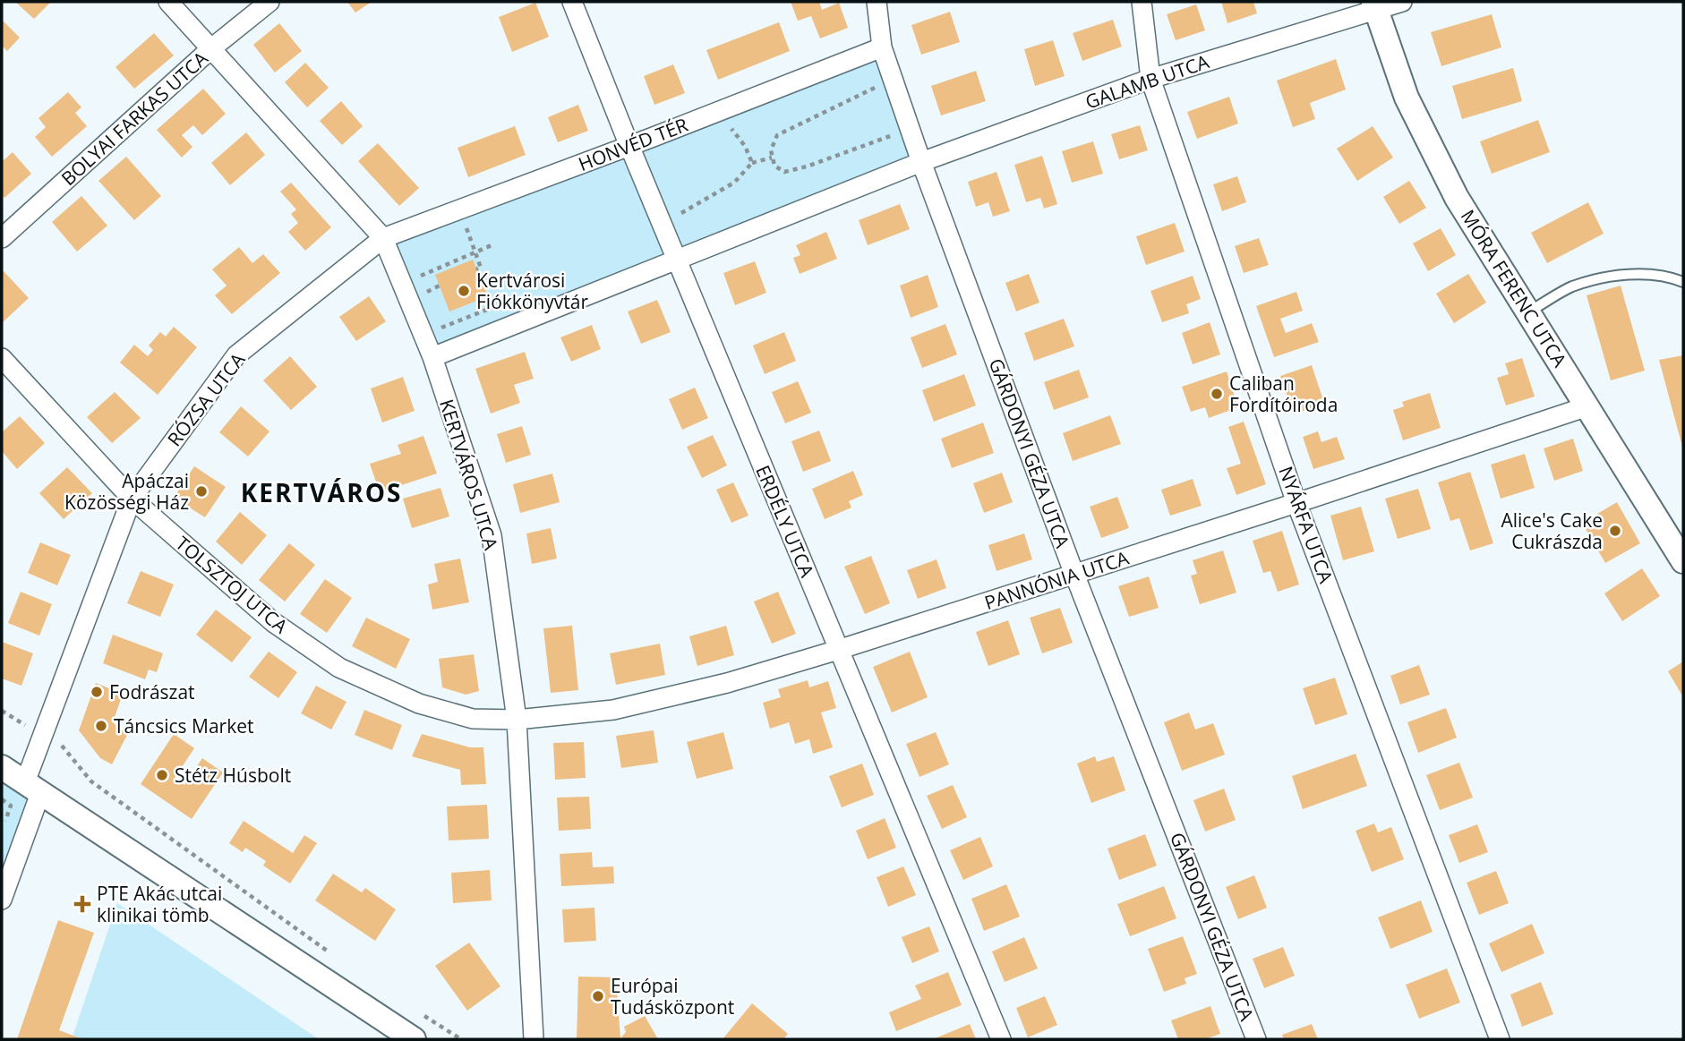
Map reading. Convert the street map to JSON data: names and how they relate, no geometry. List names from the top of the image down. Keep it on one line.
{"streets":{"street":["GALAMB UTCA","BOLYAI FARKAS UTCA","HONVÉD TÉR","MÓRA FERENC UTCA","RÓZSA UTCA","GÁRDONYI GÉZA UTCA","KERTVÁROS UTCA","ERDÉLY UTCA","NYÁRFA UTCA","PANNÓNIA UTCA","TOLSZTOJ UTCA"]},"crossings":[["GALAMB UTCA","MÓRA FERENC UTCA"],["GALAMB UTCA","GÁRDONYI GÉZA UTCA"],["GALAMB UTCA","NYÁRFA UTCA"],["BOLYAI FARKAS UTCA","KERTVÁROS UTCA"],["HONVÉD TÉR","RÓZSA UTCA"],["HONVÉD TÉR","GÁRDONYI GÉZA UTCA"],["HONVÉD TÉR","KERTVÁROS UTCA"],["HONVÉD TÉR","ERDÉLY UTCA"],["MÓRA FERENC UTCA","PANNÓNIA UTCA"],["RÓZSA UTCA","KERTVÁROS UTCA"],["RÓZSA UTCA","TOLSZTOJ UTCA"],["GÁRDONYI GÉZA UTCA","PANNÓNIA UTCA"],["KERTVÁROS UTCA","PANNÓNIA UTCA"],["KERTVÁROS UTCA","TOLSZTOJ UTCA"],["ERDÉLY UTCA","PANNÓNIA UTCA"],["NYÁRFA UTCA","PANNÓNIA UTCA"],["PANNÓNIA UTCA","TOLSZTOJ UTCA"]],"districts":["KERTVÁROS"],"places":{"other":["Kertvárosi Fiókkönyvtár","Caliban Fordítóiroda","Apáczai Közösségi Ház","Alice's Cake Cukrászda","Fodrászat","Táncsics Market","Stétz Húsbolt","Európai Tudásközpont"],"health":["PTE Akác utcai klinikai tömb"]}}
